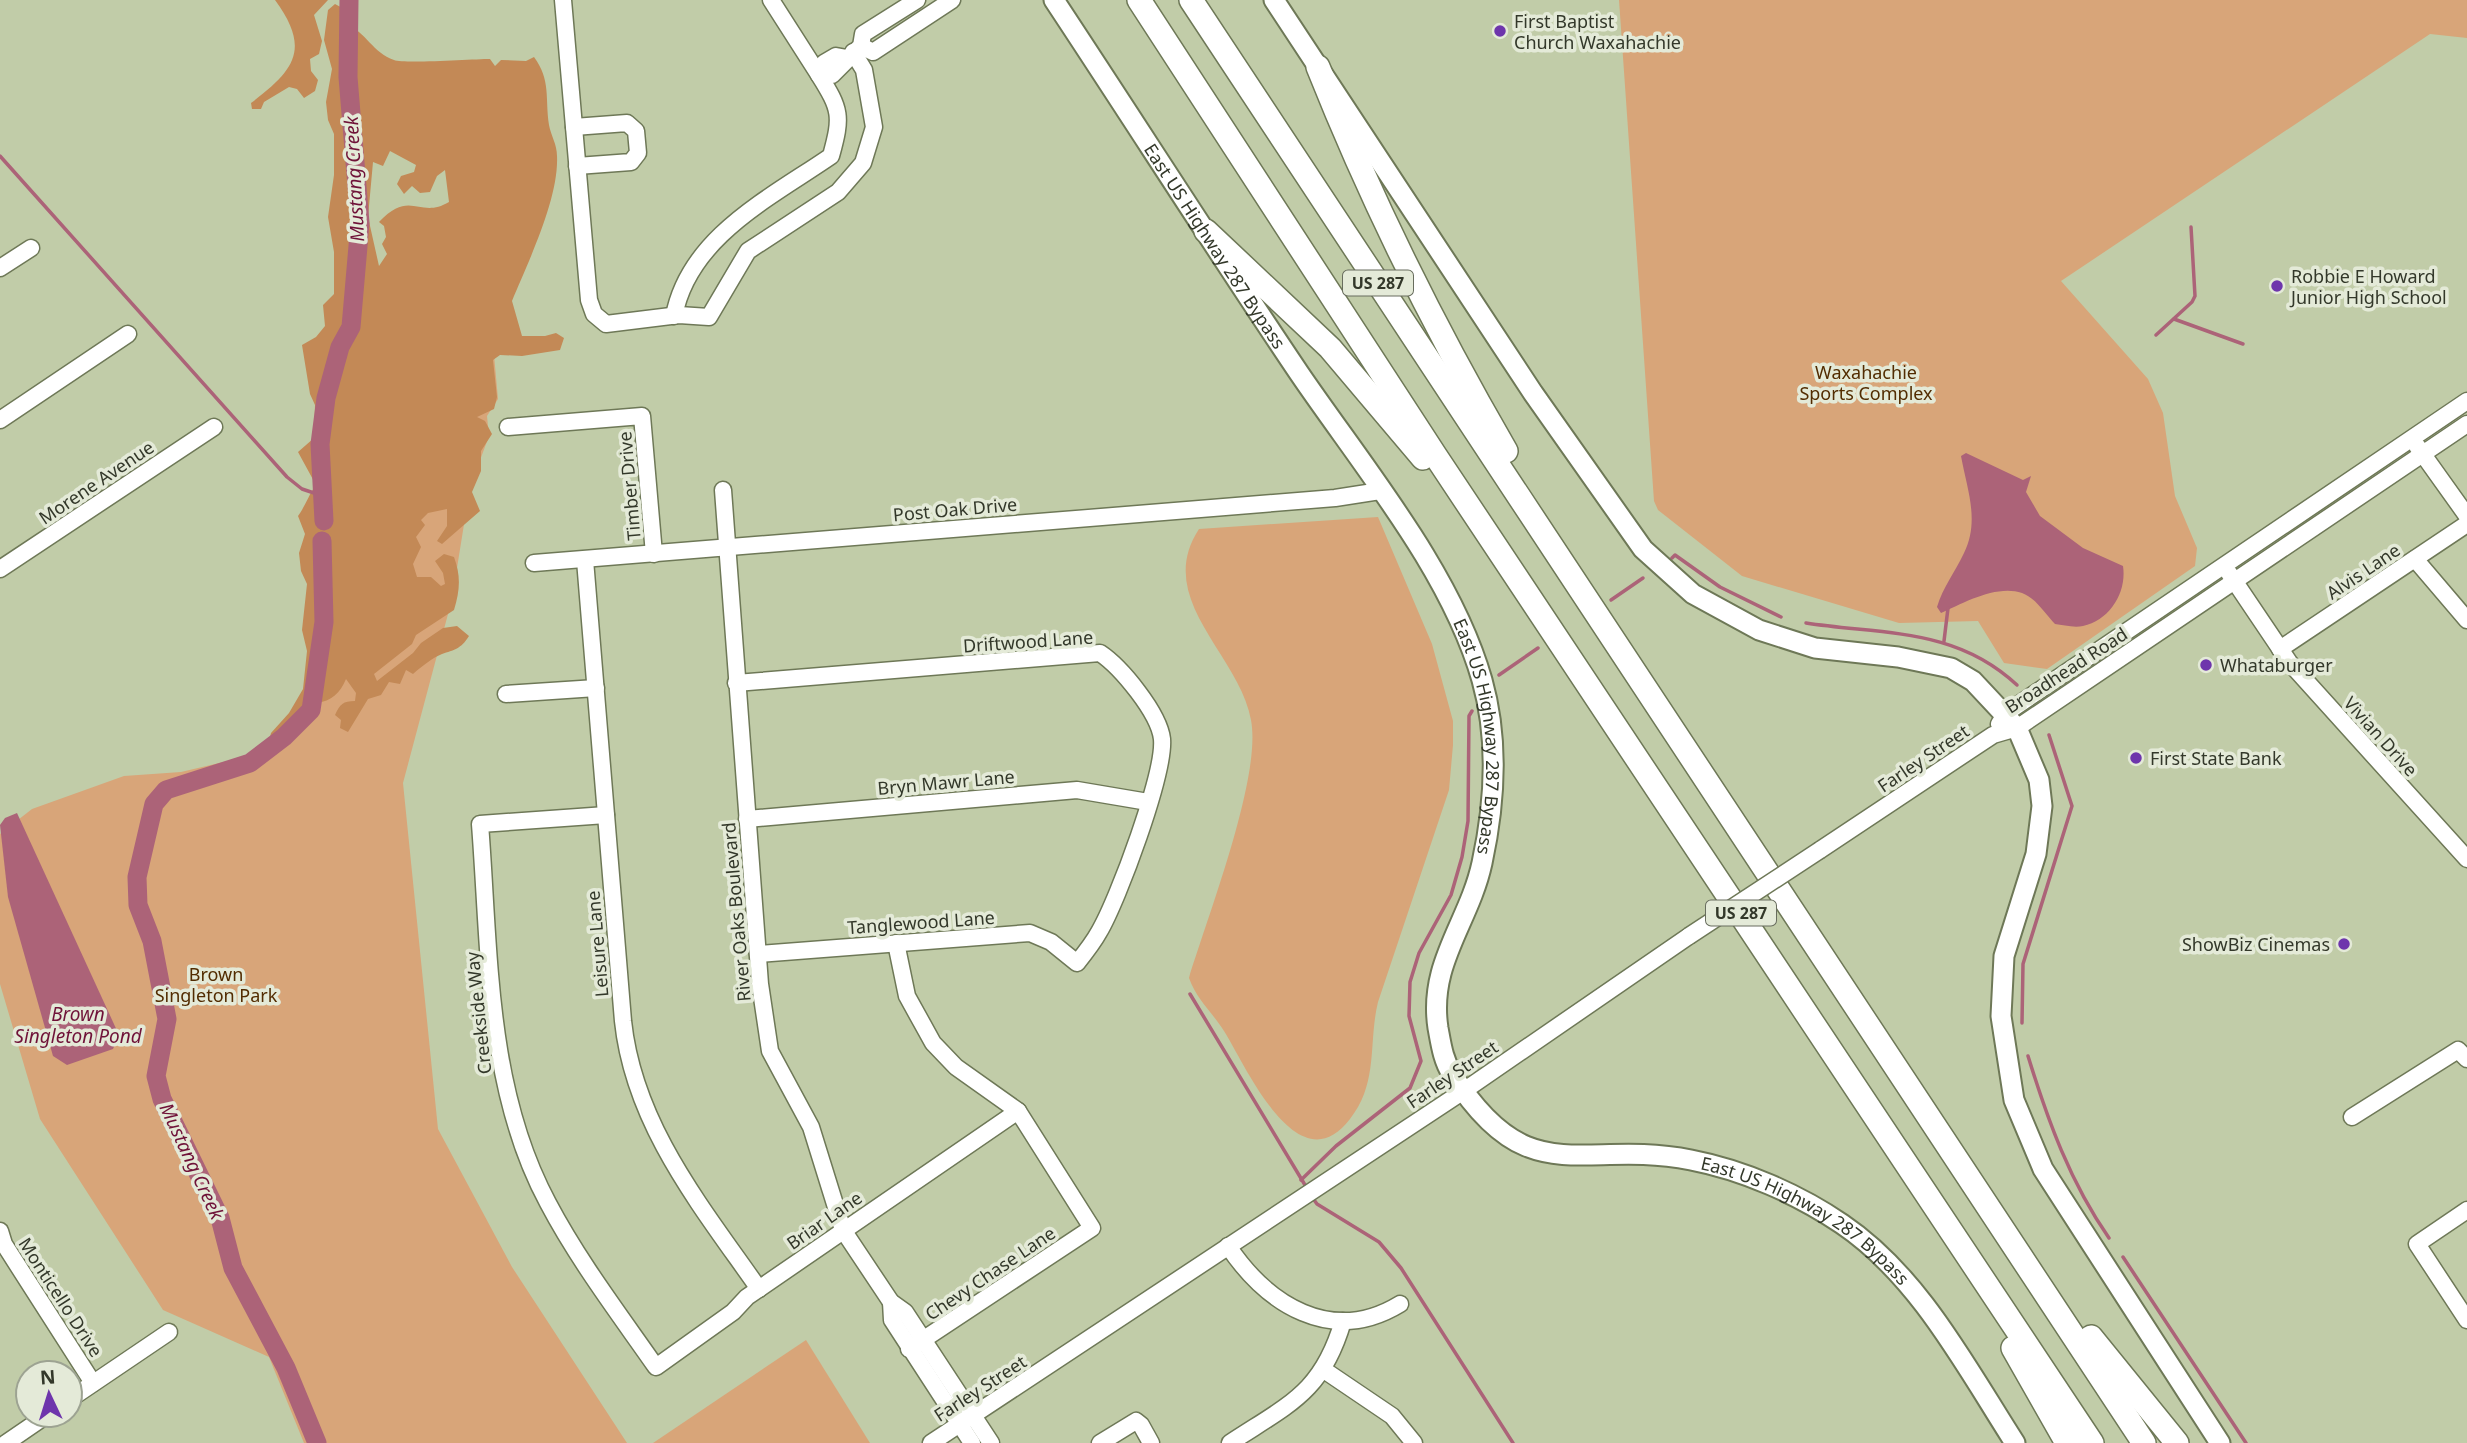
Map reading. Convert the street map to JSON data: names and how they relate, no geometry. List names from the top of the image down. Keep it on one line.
{"streets":{"highway":["US 287"],"main road":["East US Highway 287 Bypass"],"street":["Morene Avenue","Timber Drive","Post Oak Drive","Alvis Lane","Driftwood Lane","Broadhead Road","Vivian Drive","Farley Street","Bryn Mawr Lane","River Oaks Boulevard","Tanglewood Lane","Leisure Lane","Creekside Way","Briar Lane","Chevy Chase Lane","Monticello Drive"]},"crossings":[["East US Highway 287 Bypass","Post Oak Drive"],["East US Highway 287 Bypass","Farley Street"],["Timber Drive","Post Oak Drive"],["Post Oak Drive","River Oaks Boulevard"],["Post Oak Drive","Leisure Lane"],["Alvis Lane","Vivian Drive"],["Driftwood Lane","Bryn Mawr Lane"],["Driftwood Lane","River Oaks Boulevard"],["Driftwood Lane","Tanglewood Lane"],["Broadhead Road","Vivian Drive"],["Broadhead Road","Farley Street"],["Farley Street","River Oaks Boulevard"],["Bryn Mawr Lane","River Oaks Boulevard"],["River Oaks Boulevard","Tanglewood Lane"],["River Oaks Boulevard","Briar Lane"],["River Oaks Boulevard","Chevy Chase Lane"],["Leisure Lane","Creekside Way"],["Leisure Lane","Briar Lane"],["Creekside Way","Briar Lane"],["Briar Lane","Chevy Chase Lane"]],"water":["Mustang Creek","Brown Singleton Pond"],"parks":["Waxahachie Sports Complex","Brown Singleton Park"],"places":["First Baptist Church Waxahachie","Robbie E Howard Junior High School","Whataburger","First State Bank","ShowBiz Cinemas"],"north":"top"}
